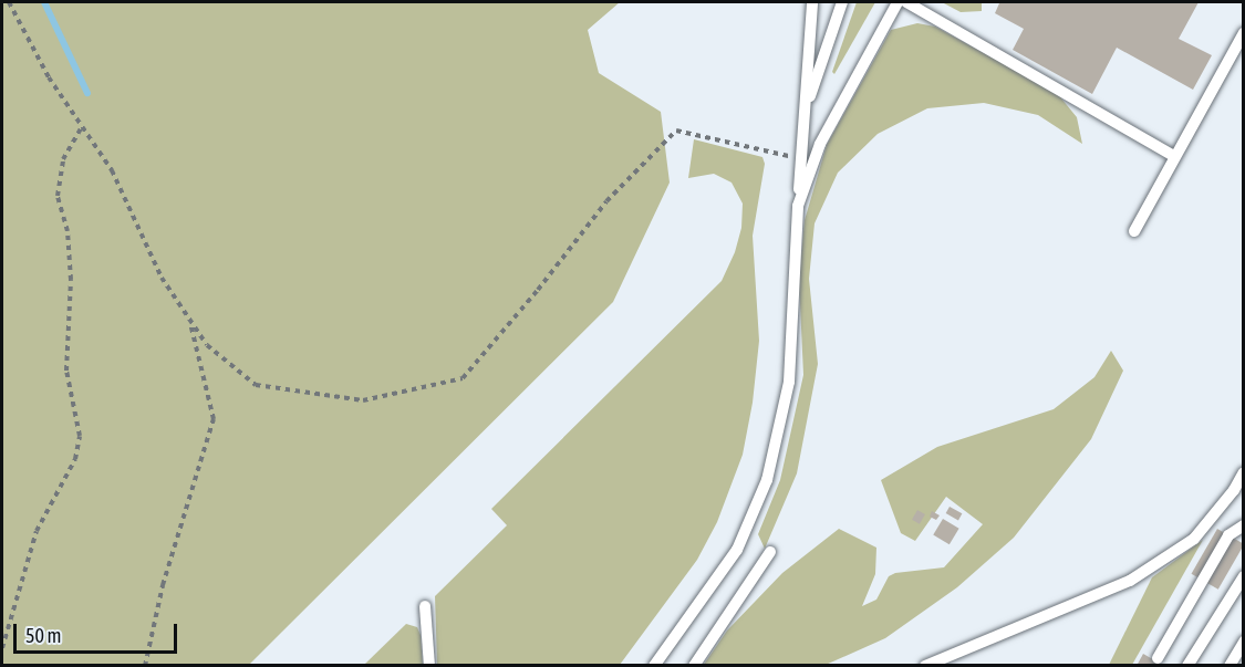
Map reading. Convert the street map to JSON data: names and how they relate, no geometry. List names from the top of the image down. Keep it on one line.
{"scale_bar":"50 m"}
